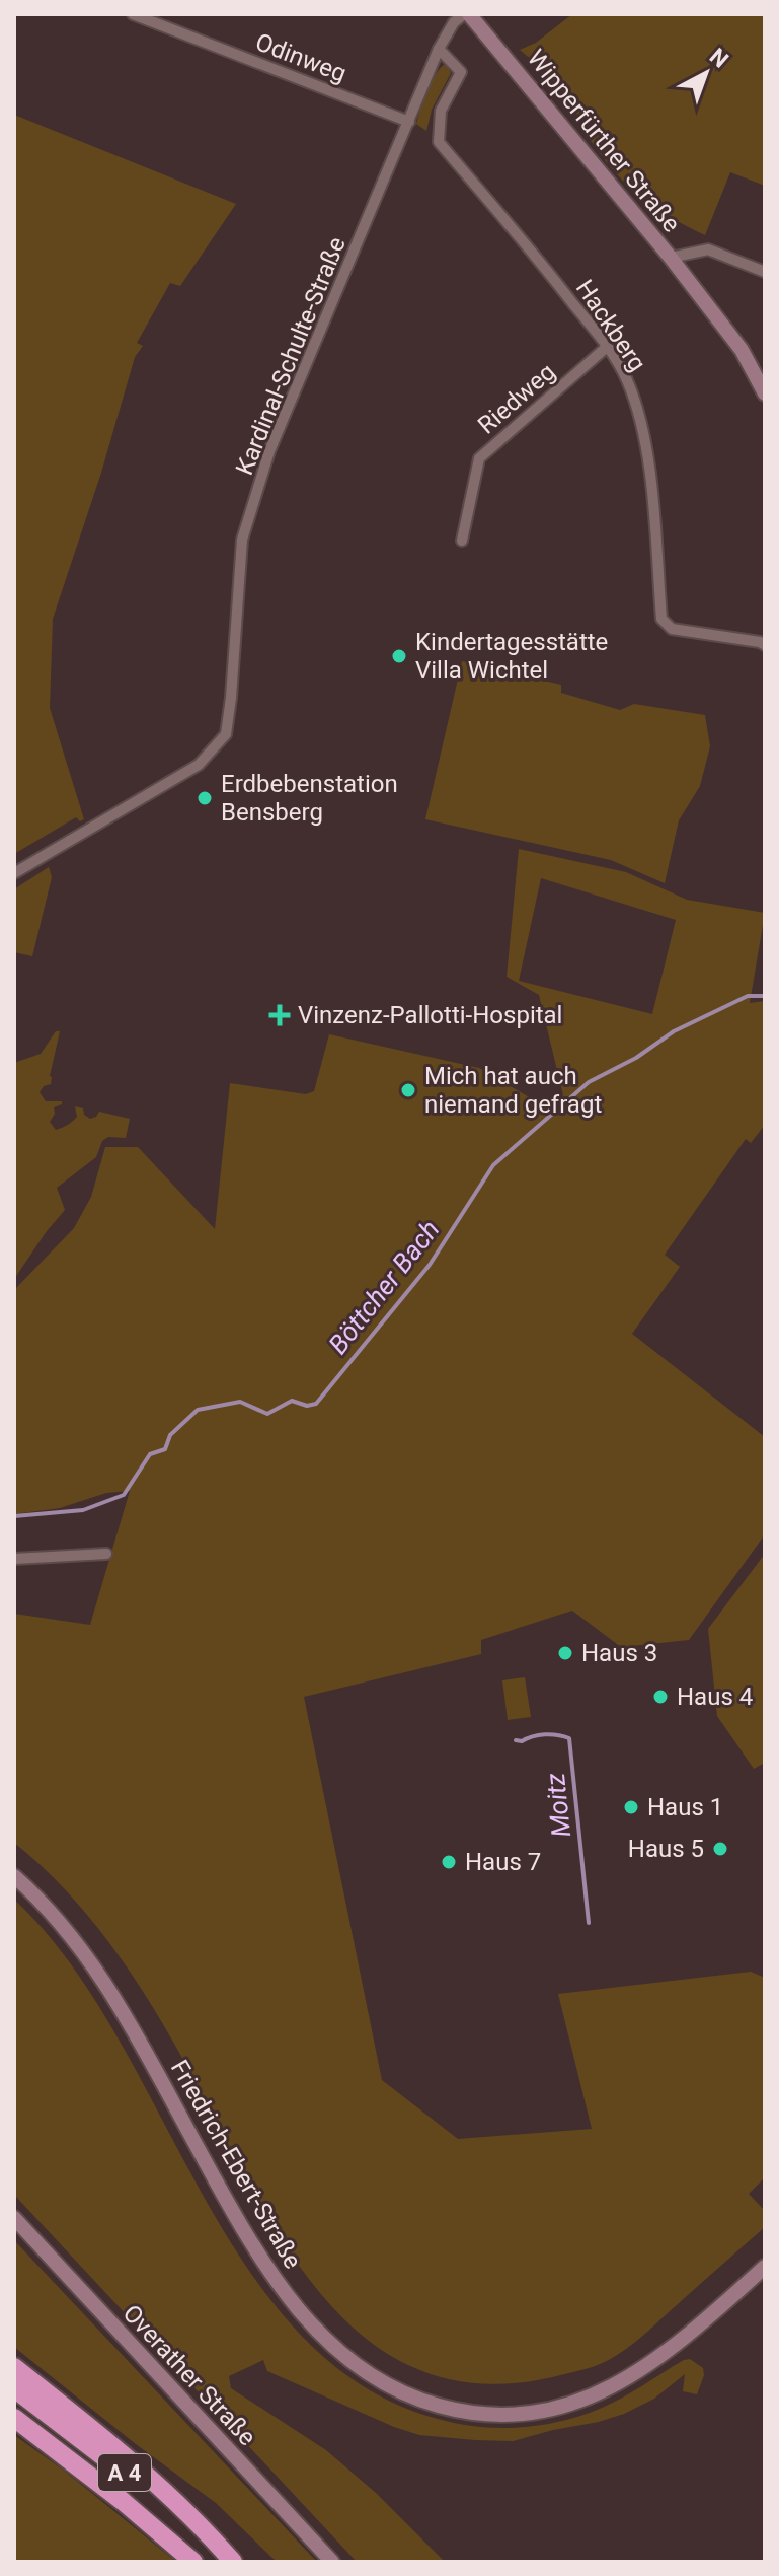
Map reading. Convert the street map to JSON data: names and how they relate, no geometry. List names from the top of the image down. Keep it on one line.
{"streets":{"highway":["A 4"],"main road":["Wipperfürther Straße","Friedrich-Ebert-Straße","Overather Straße"],"street":["Odinweg","Hackberg","Kardinal-Schulte-Straße","Riedweg"]},"crossings":[["Odinweg","Kardinal-Schulte-Straße"],["Wipperfürther Straße","Kardinal-Schulte-Straße"],["Hackberg","Kardinal-Schulte-Straße"],["Hackberg","Riedweg"]],"water":["Böttcher Bach","Moitz"],"places":{"other":["Kindertagesstätte Villa Wichtel","Erdbebenstation Bensberg","Mich hat auch niemand gefragt","Haus 3","Haus 4","Haus 1","Haus 5","Haus 7"],"health":["Vinzenz-Pallotti-Hospital"]},"north":"top right"}
